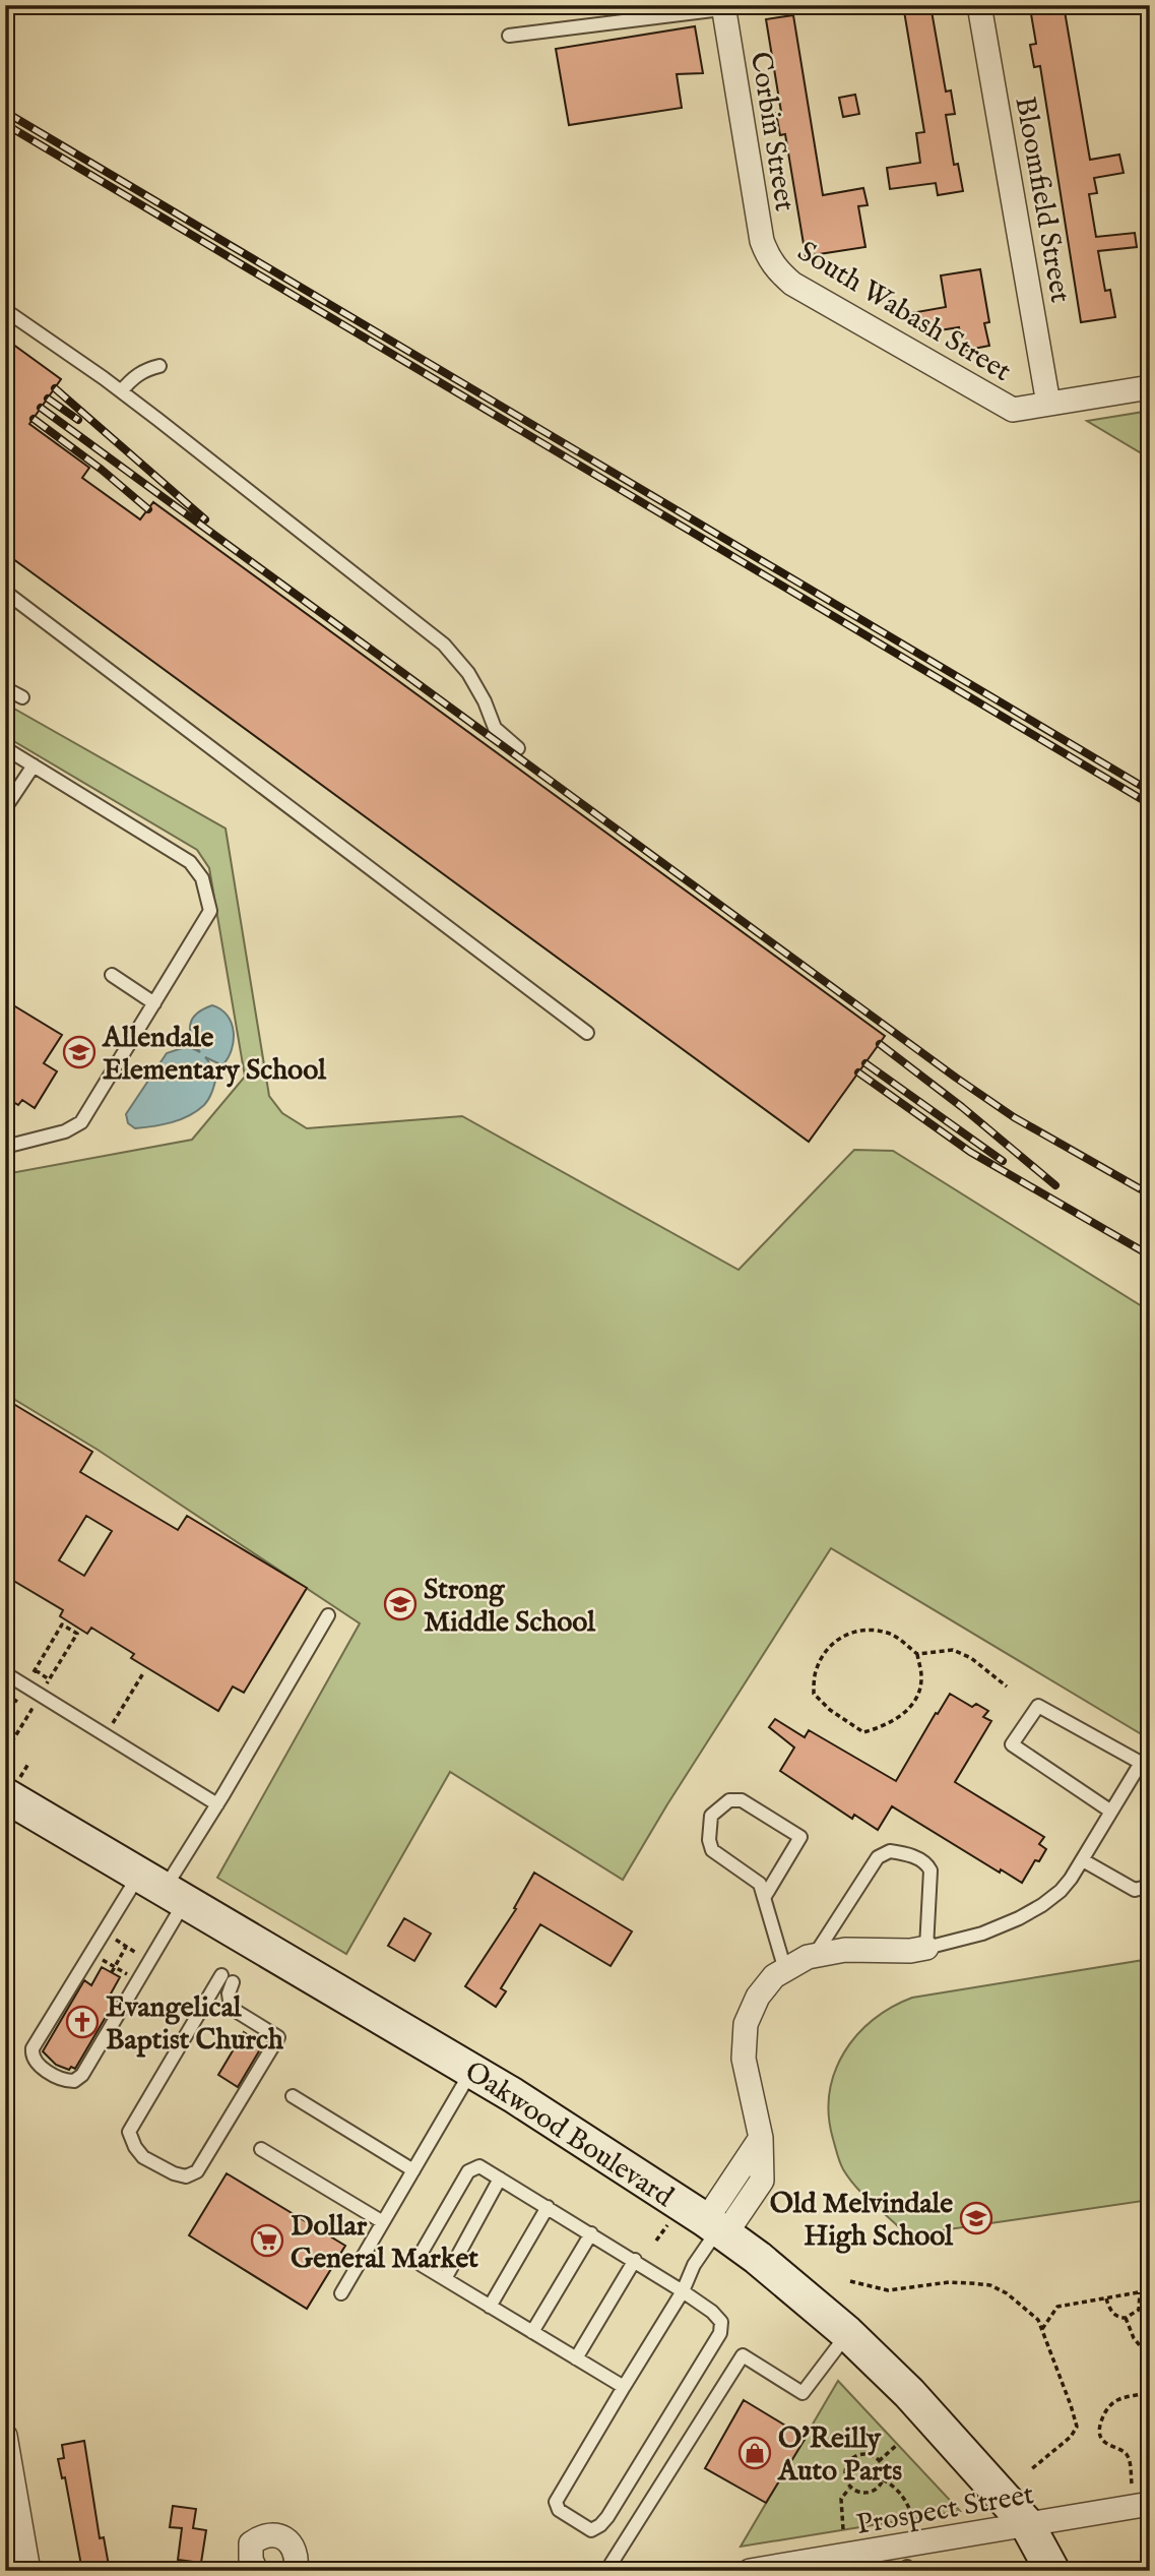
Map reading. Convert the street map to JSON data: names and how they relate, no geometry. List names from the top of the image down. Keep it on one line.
{"streets":{"main road":["Oakwood Boulevard"],"street":["Corbin Street","Bloomfield Street","South Wabash Street","Prospect Street"]},"crossings":[["Corbin Street","South Wabash Street"],["Bloomfield Street","South Wabash Street"],["Oakwood Boulevard","Prospect Street"]],"places":{"school or university":["Allendale Elementary School","Strong Middle School","Old Melvindale High School"],"church":["Evangelical Baptist Church"],"supermarket":["Dollar General Market"],"shop":["O'Reilly Auto Parts"]}}
